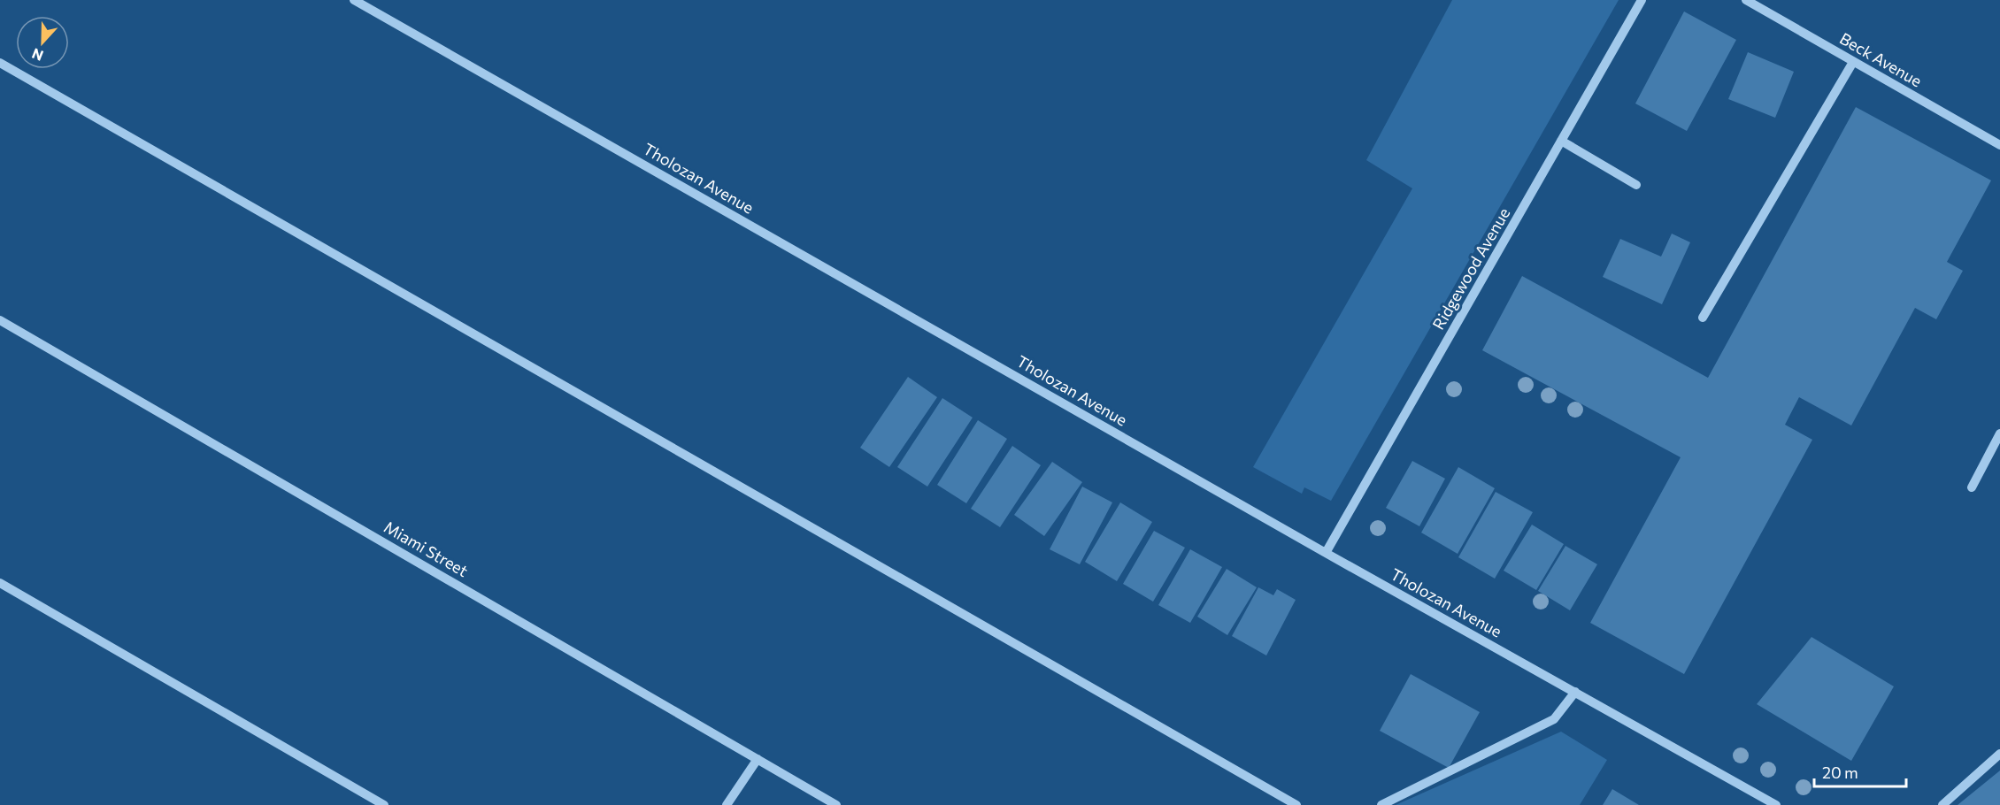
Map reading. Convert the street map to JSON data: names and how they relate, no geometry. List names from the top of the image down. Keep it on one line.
{"streets":{"street":["Beck Avenue","Tholozan Avenue","Ridgewood Avenue","Miami Street"]},"crossings":[["Tholozan Avenue","Ridgewood Avenue"]],"scale_bar":"20 m","north":"bottom"}
